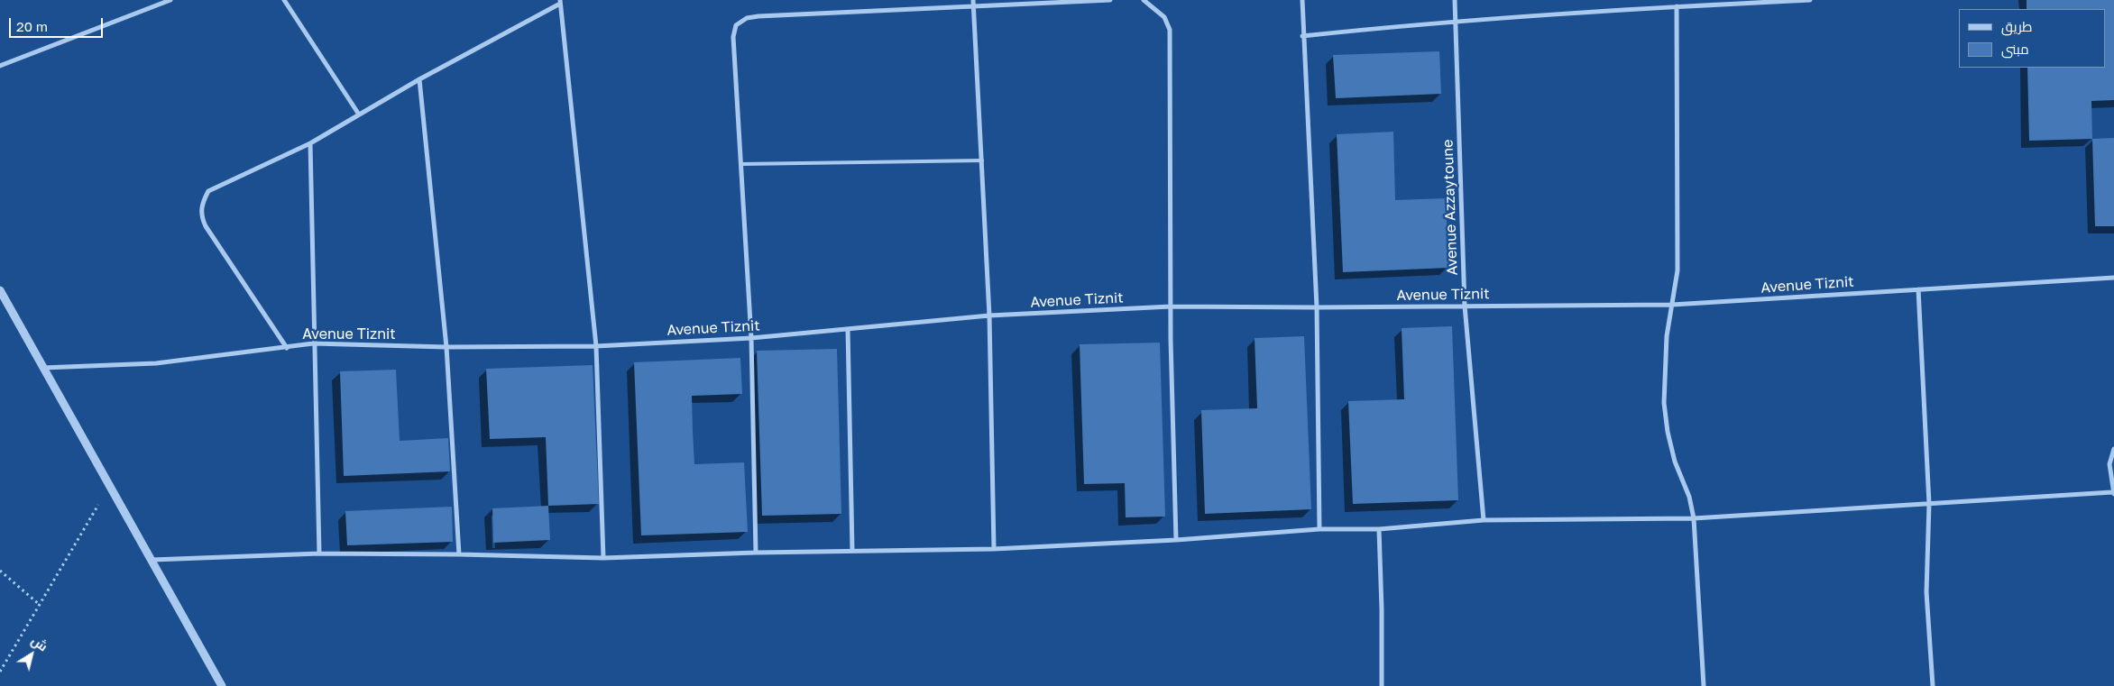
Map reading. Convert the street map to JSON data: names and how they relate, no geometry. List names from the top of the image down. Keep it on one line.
{"streets":{"street":["Avenue Azzaytoune","Avenue Tiznit"]},"crossings":[["Avenue Azzaytoune","Avenue Tiznit"]],"legend":["طريق","مبنى"],"scale_bar":"20 m","north":"top right"}
